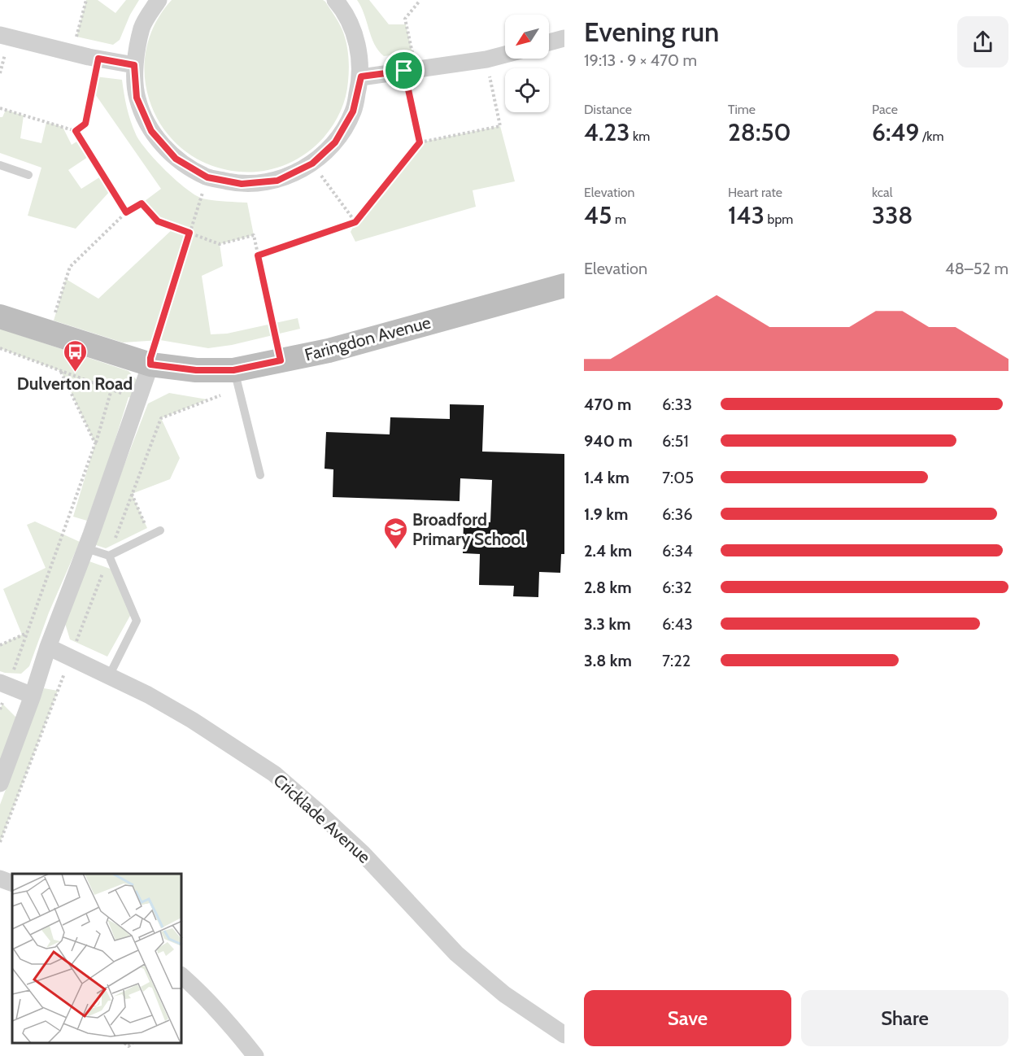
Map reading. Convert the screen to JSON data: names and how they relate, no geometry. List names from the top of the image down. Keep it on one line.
{"streets":{"street":["Faringdon Avenue","Cricklade Avenue"]},"places":{"bus stop":["Dulverton Road"],"school or university":["Broadford Primary School"]},"north":"bottom left","page":{"heading":["Evening run","19:13 · 9 × 470 m"],"stats":[["Distance","4.23 km"],["Time","28:50"],["Pace","6:49 /km"],["Elevation","45 m"],["Heart rate","143 bpm"],["kcal","338"]],"chart":["Elevation","48–52 m"],"list":[{"name":"470 m","note":"6:33"},{"name":"940 m","note":"6:51"},{"name":"1.4 km","note":"7:05"},{"name":"1.9 km","note":"6:36"},{"name":"2.4 km","note":"6:34"},{"name":"2.8 km","note":"6:32"},{"name":"3.3 km","note":"6:43"},{"name":"3.8 km","note":"7:22"}],"buttons":["Save","Share"]}}
